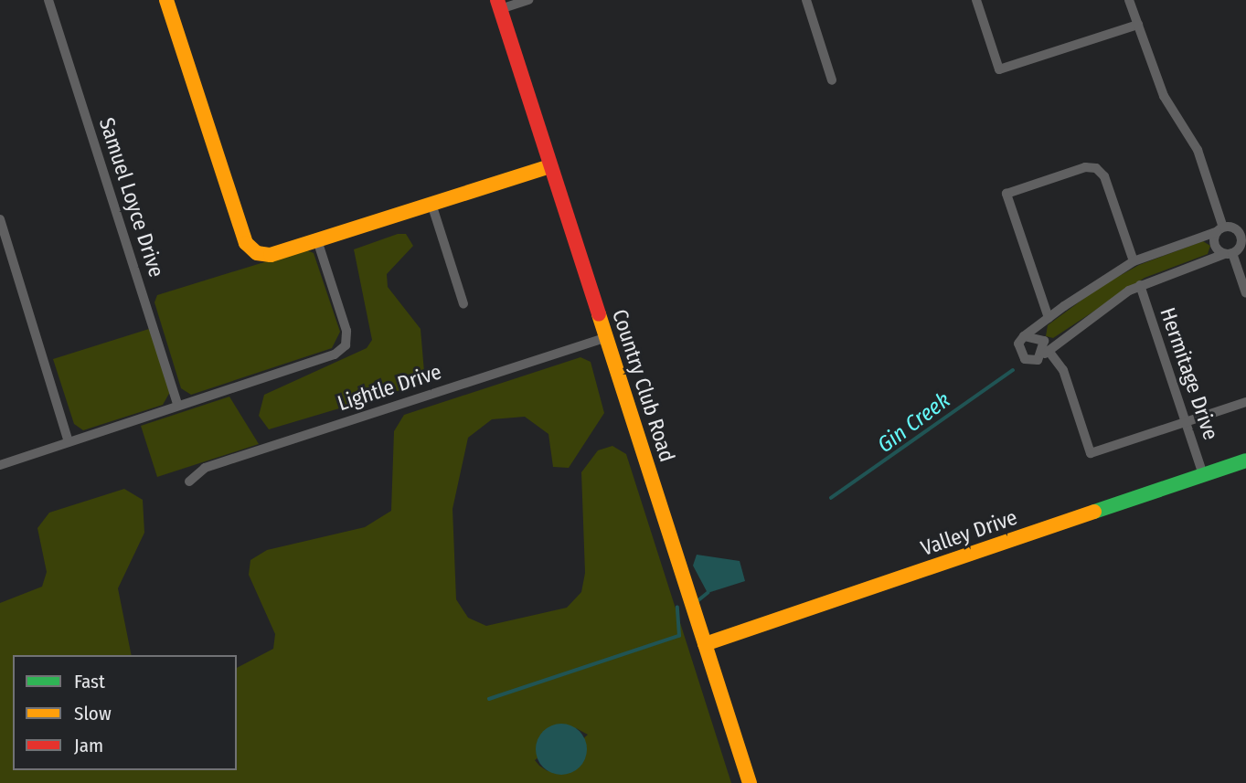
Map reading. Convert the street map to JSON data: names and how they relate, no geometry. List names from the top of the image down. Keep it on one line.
{"streets":{"street":["Samuel Loyce Drive","Hermitage Drive","Country Club Road","Lightle Drive","Valley Drive"]},"crossings":[["Hermitage Drive","Valley Drive"],["Country Club Road","Lightle Drive"],["Country Club Road","Valley Drive"]],"water":["Gin Creek"],"legend":["Fast","Slow","Jam"]}
